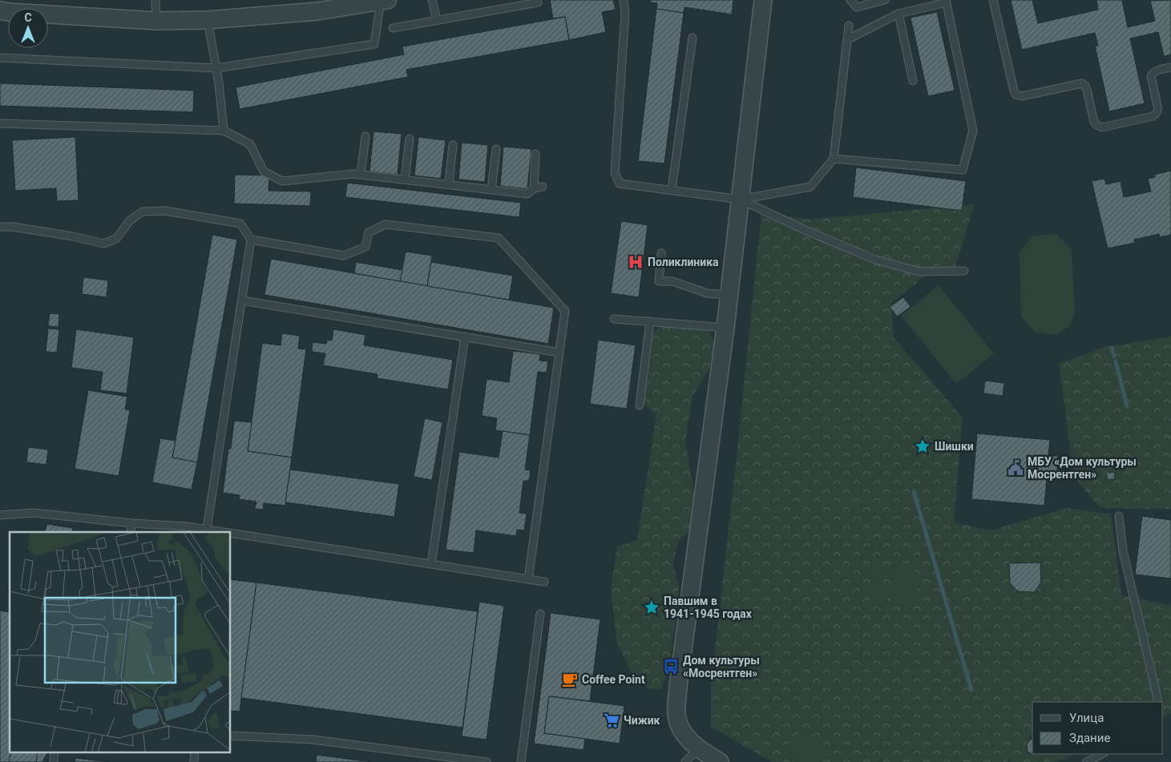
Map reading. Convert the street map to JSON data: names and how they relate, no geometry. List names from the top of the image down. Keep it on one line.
{"places":{"hospital":["Поликлиника"],"place":["Шишки","Павшим в 1941-1945 годах"],"public building":["МБУ «Дом культуры Мосрентген»"],"bus stop":["Дом культуры «Мосрентген»"],"cafe":["Coffee Point"],"supermarket":["Чижик"]},"legend":["Улица","Здание"],"north":"top"}
